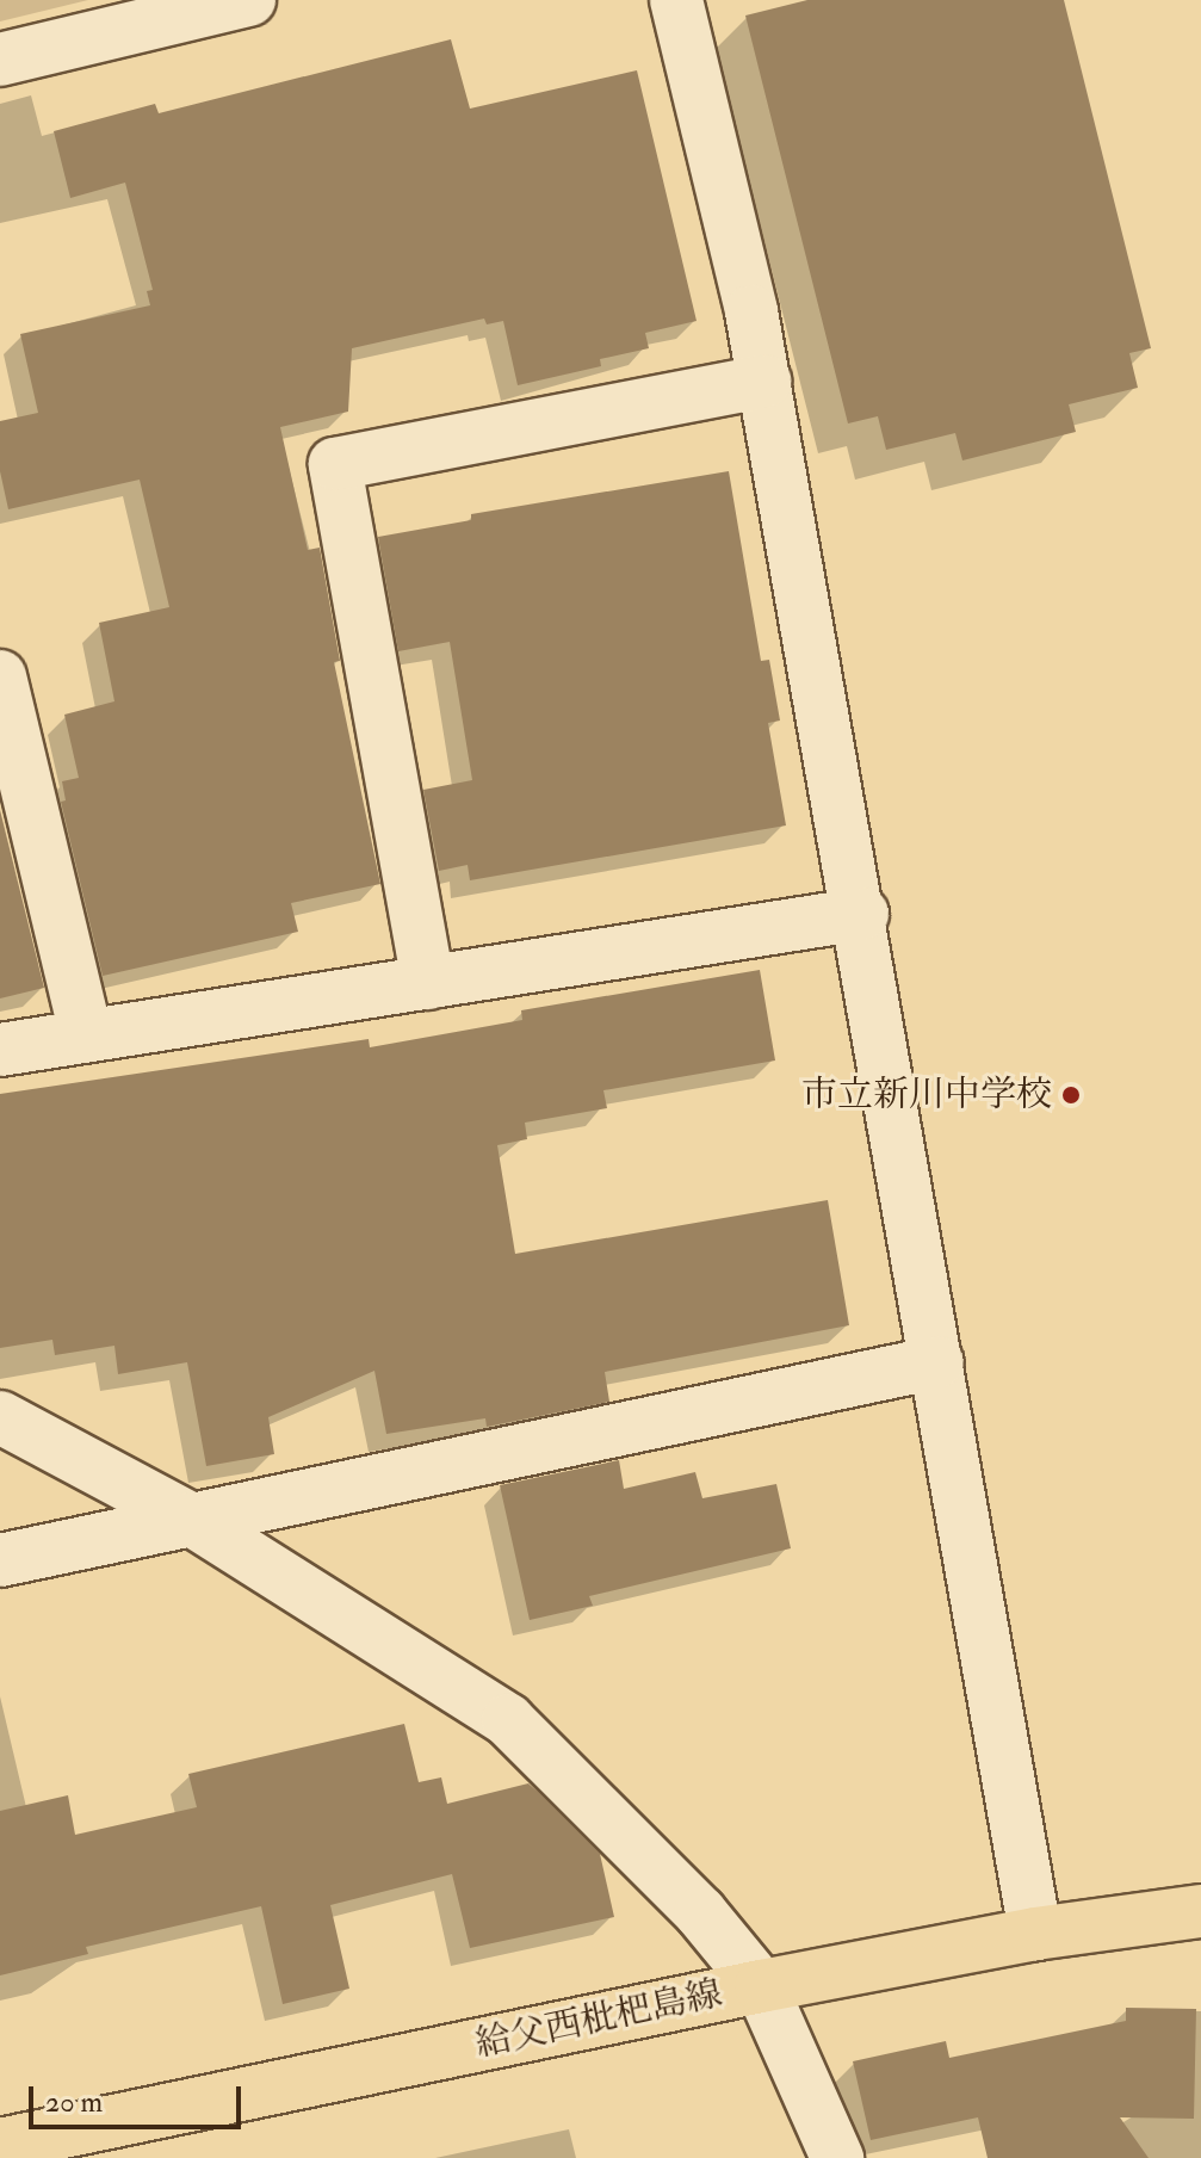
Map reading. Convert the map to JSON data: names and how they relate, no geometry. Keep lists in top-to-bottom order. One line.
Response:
{"streets":{"main road":["給父西枇杷島線"]},"places":["市立新川中学校"],"scale_bar":"20 m"}
